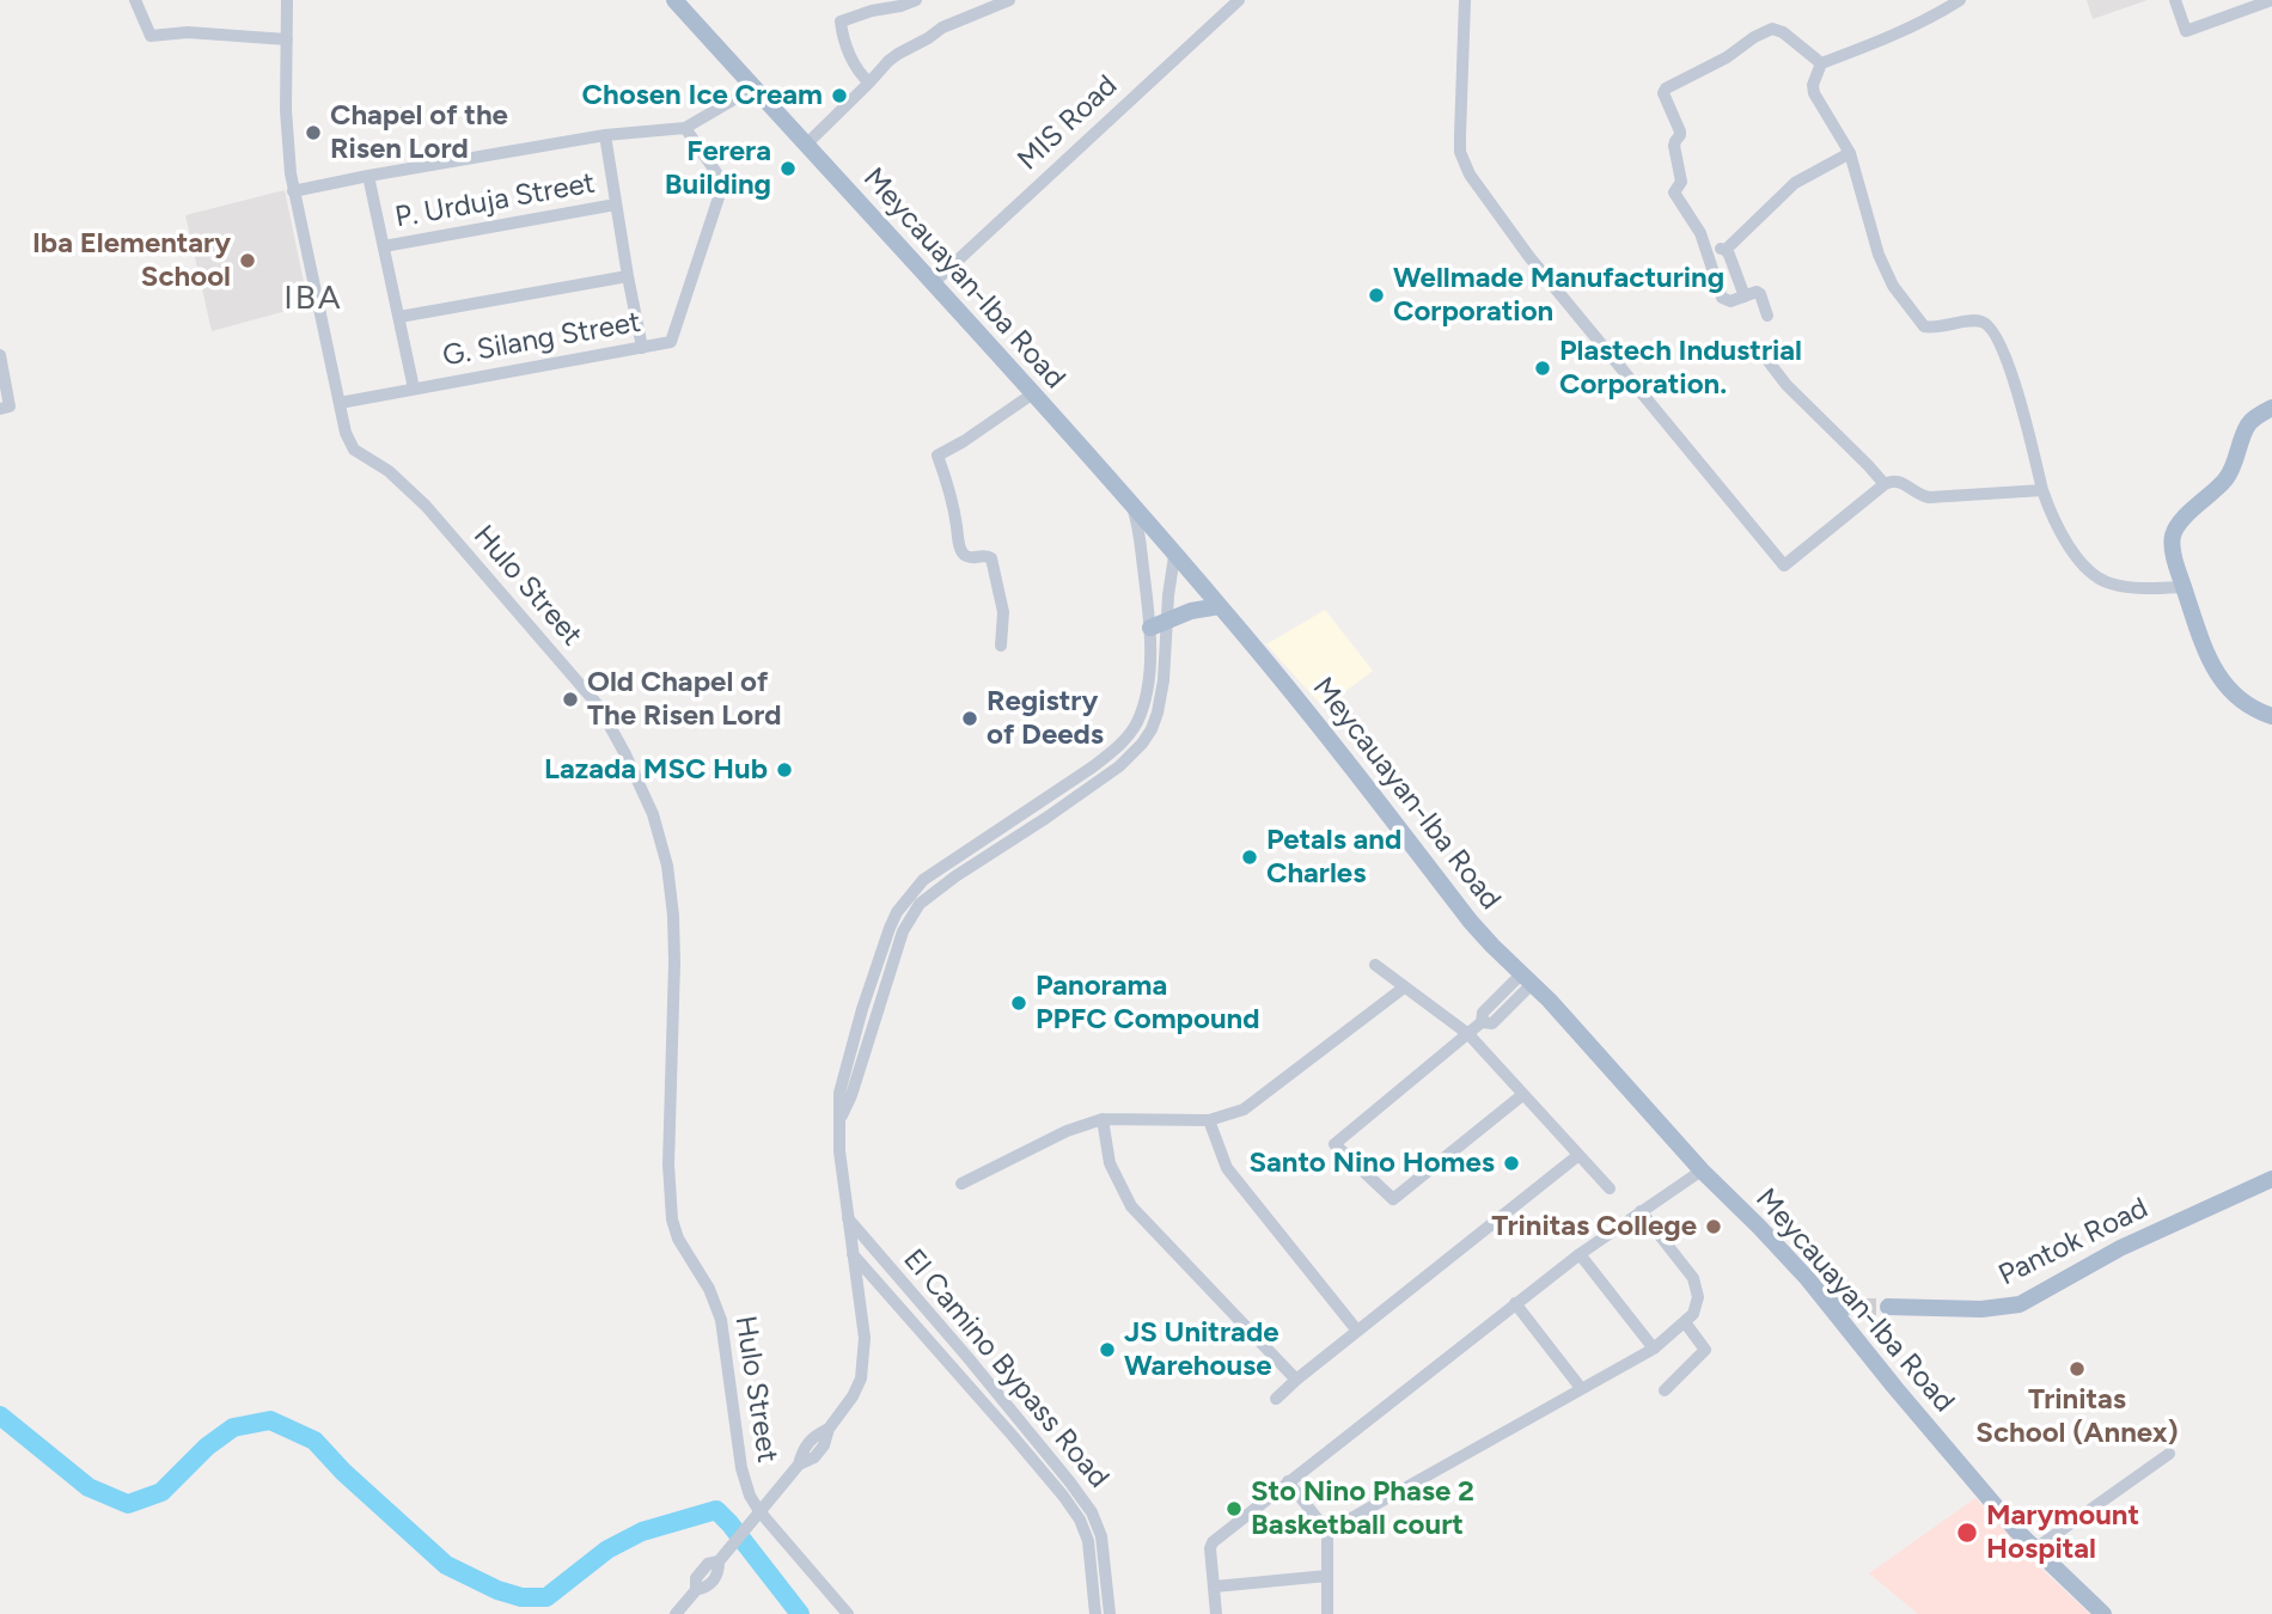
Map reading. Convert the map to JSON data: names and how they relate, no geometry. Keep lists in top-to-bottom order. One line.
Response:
{"streets":{"main road":["Meycauayan-Iba Road","Pantok Road"],"street":["MIS Road","P. Urduja Street","G. Silang Street","Hulo Street","El Camino Bypass Road"]},"crossings":[["MIS Road","Meycauayan-Iba Road"],["G. Silang Street","Hulo Street"]],"districts":["IBA"],"places":["Chosen Ice Cream","Chapel of the Risen Lord","Ferera Building","Iba Elementary School","Wellmade Manufacturing Corporation","Plastech Industrial Corporation.","Old Chapel of The Risen Lord","Registry of Deeds","Lazada MSC Hub","Petals and Charles","Panorama PPFC Compound","Santo Nino Homes","Trinitas College","JS Unitrade Warehouse","Trinitas School (Annex)","Sto Nino Phase 2 Basketball court","Marymount Hospital"]}
